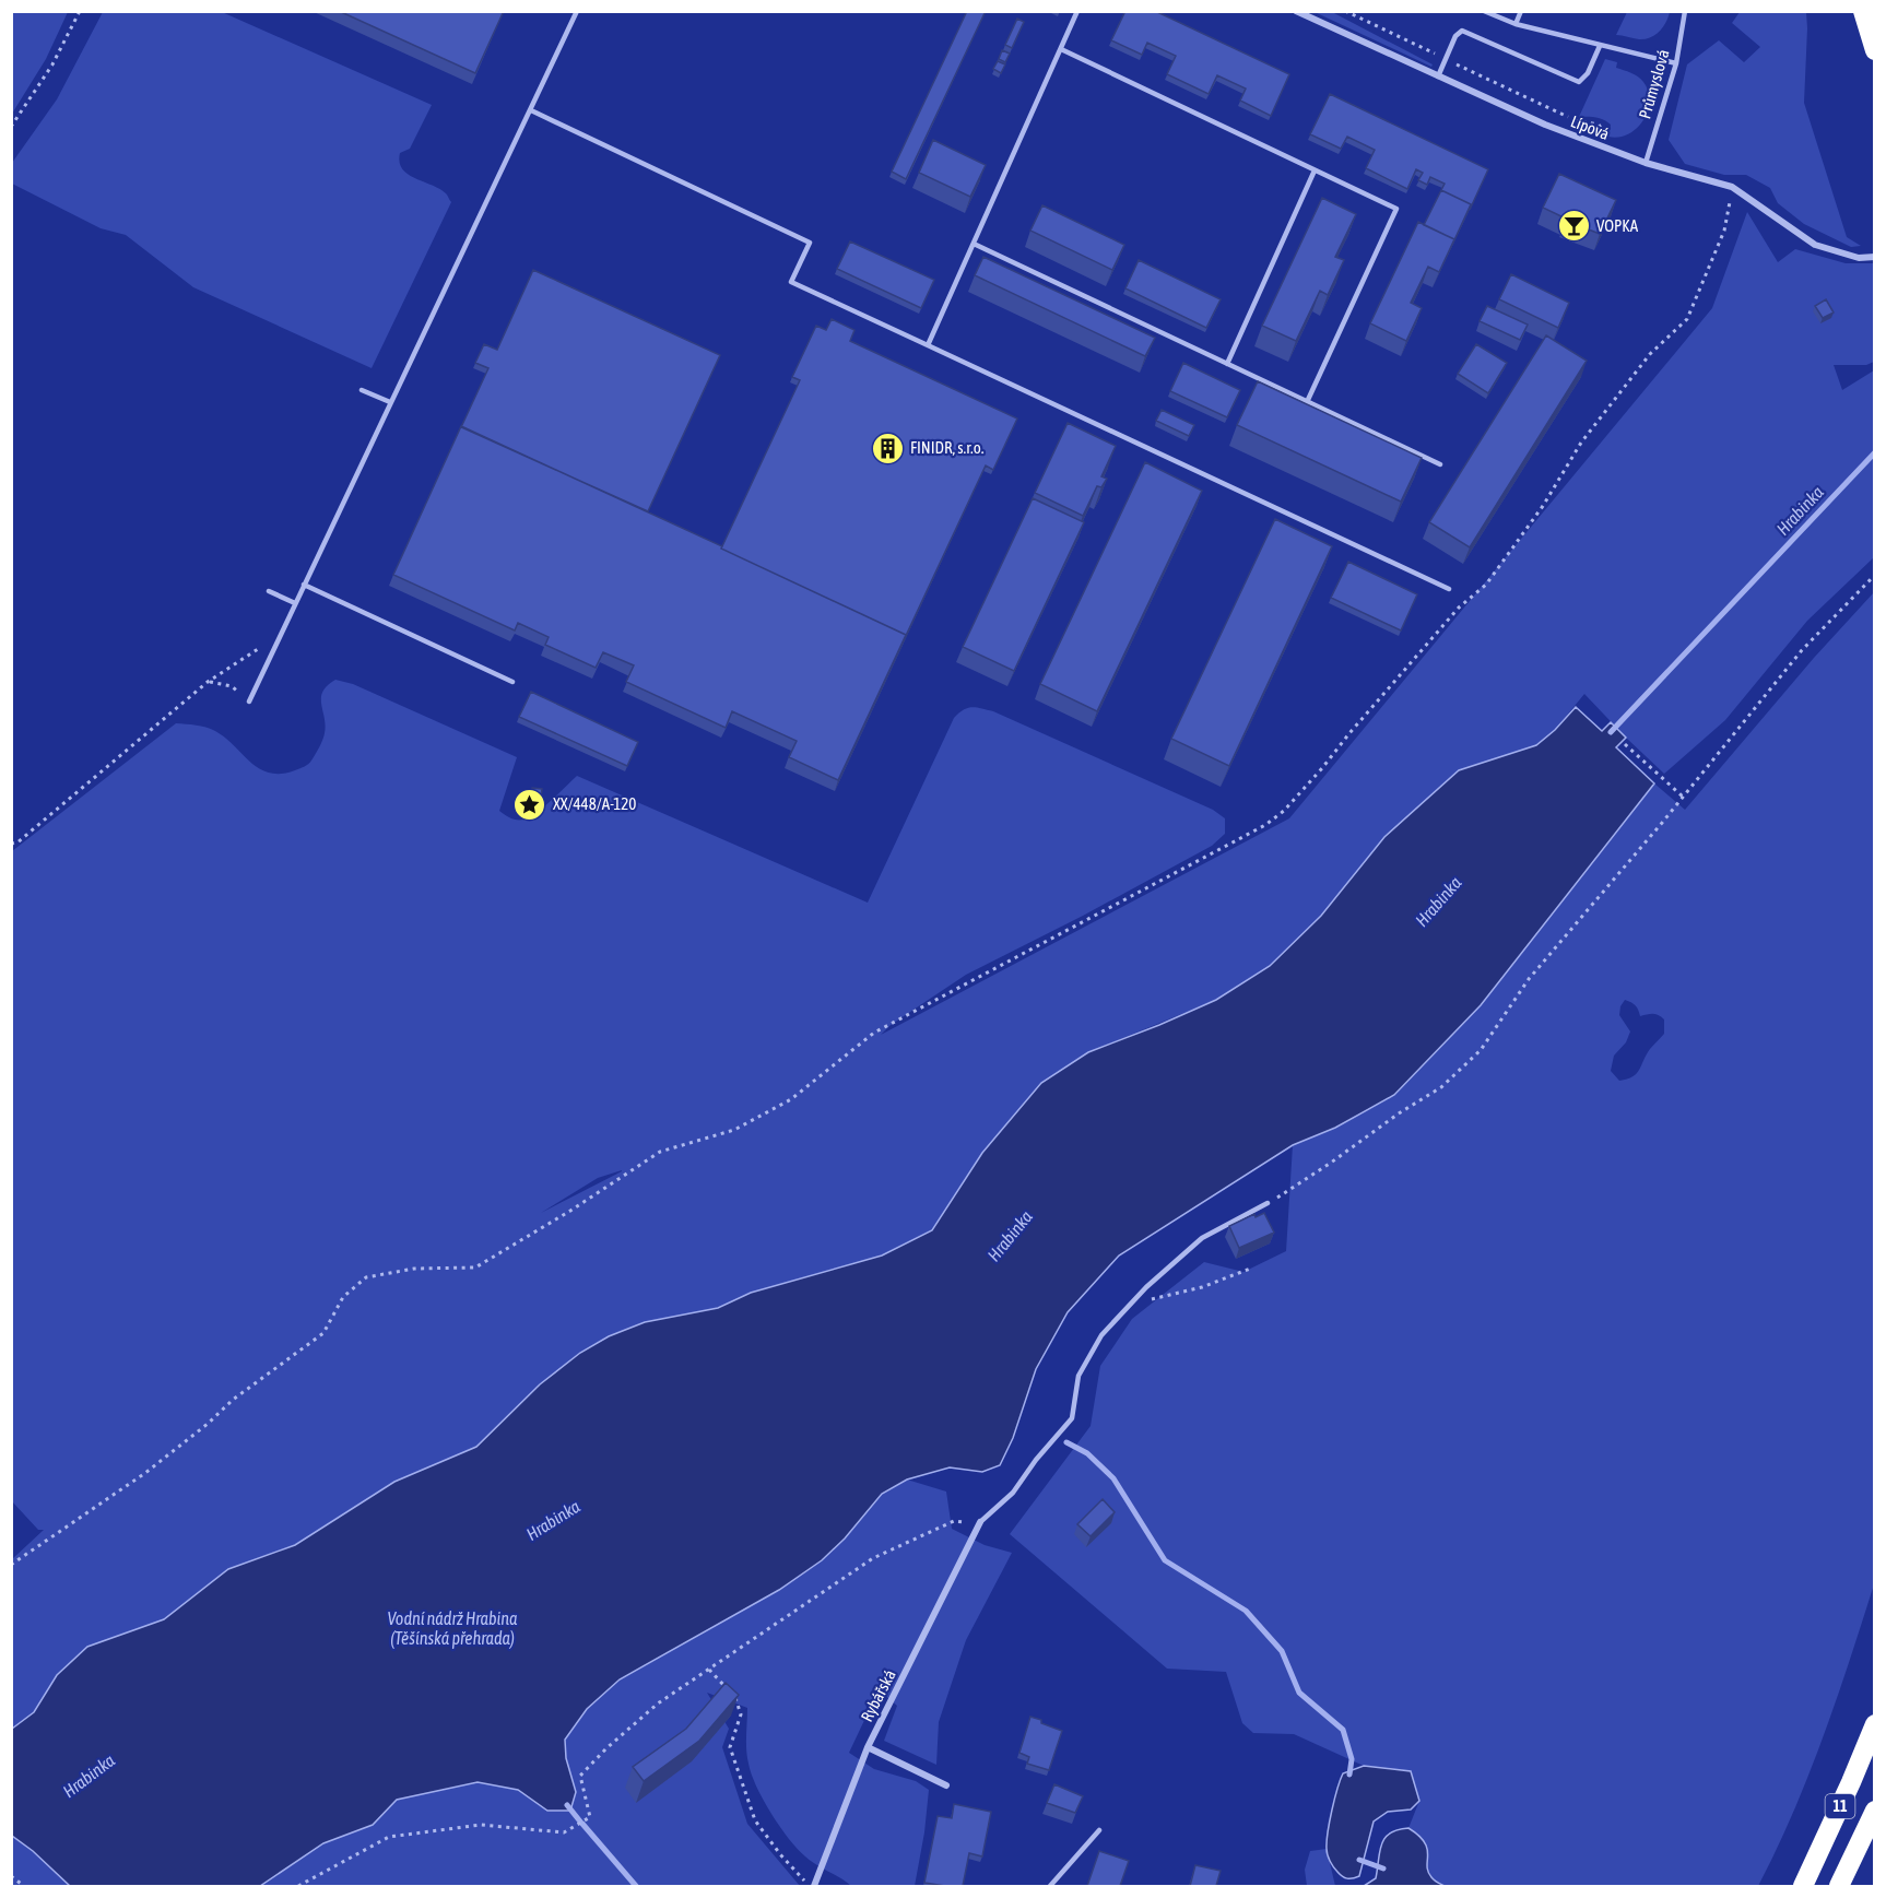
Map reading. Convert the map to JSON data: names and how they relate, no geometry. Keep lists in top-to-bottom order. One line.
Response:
{"streets":{"highway":["11"],"street":["Lípová","Rybářská"],"lane":["Průmyslová"]},"crossings":[["Průmyslová","Lípová"]],"water":["Hrabinka","Vodní nádrž Hrabina (Těšínská přehrada)"],"places":{"bar":["VOPKA"],"building":["FINIDR, s.r.o."],"place":["XX/448/A-120"]}}
